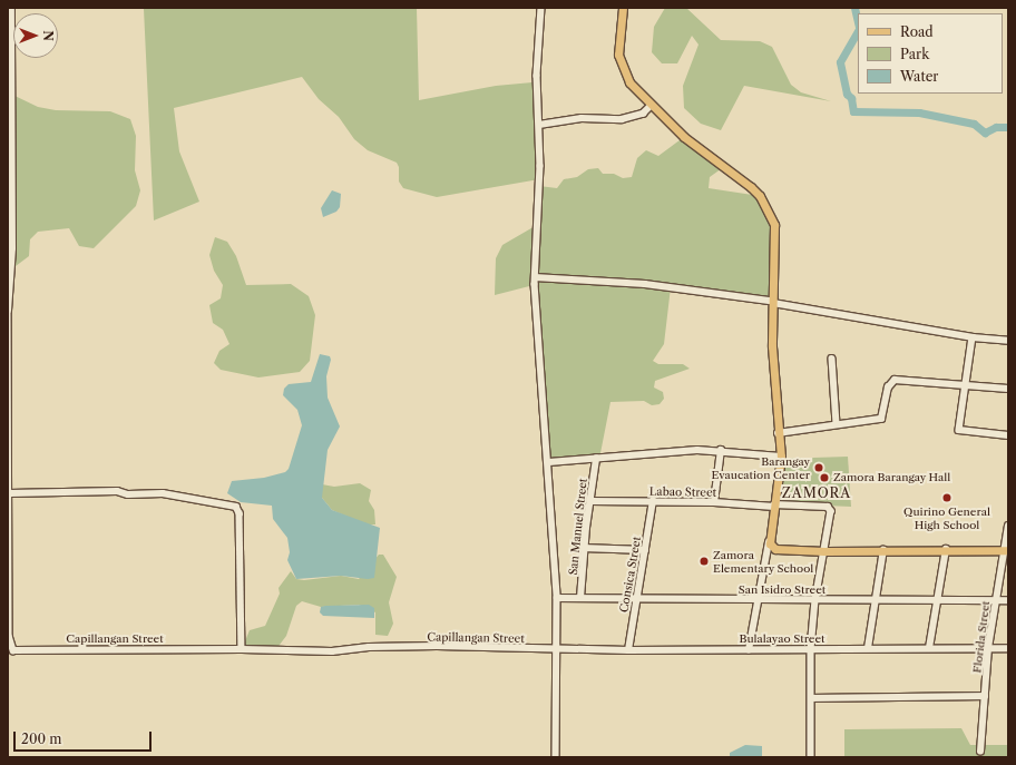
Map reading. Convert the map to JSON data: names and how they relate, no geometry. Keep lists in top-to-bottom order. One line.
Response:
{"streets":{"street":["Labao Street","San Manuel Street","Consica Street","San Isidro Street","Florida Street","Capillangan Street","Bulalayao Street"]},"crossings":[["Labao Street","San Manuel Street"],["Labao Street","Consica Street"],["San Manuel Street","San Isidro Street"],["Consica Street","San Isidro Street"],["Consica Street","Bulalayao Street"],["San Isidro Street","Florida Street"],["Florida Street","Bulalayao Street"],["Capillangan Street","Bulalayao Street"]],"districts":["ZAMORA"],"places":["Barangay Evaucation Center","Zamora Barangay Hall","Quirino General High School","Zamora Elementary School"],"legend":["Road","Park","Water"],"scale_bar":"200 m","north":"right"}
